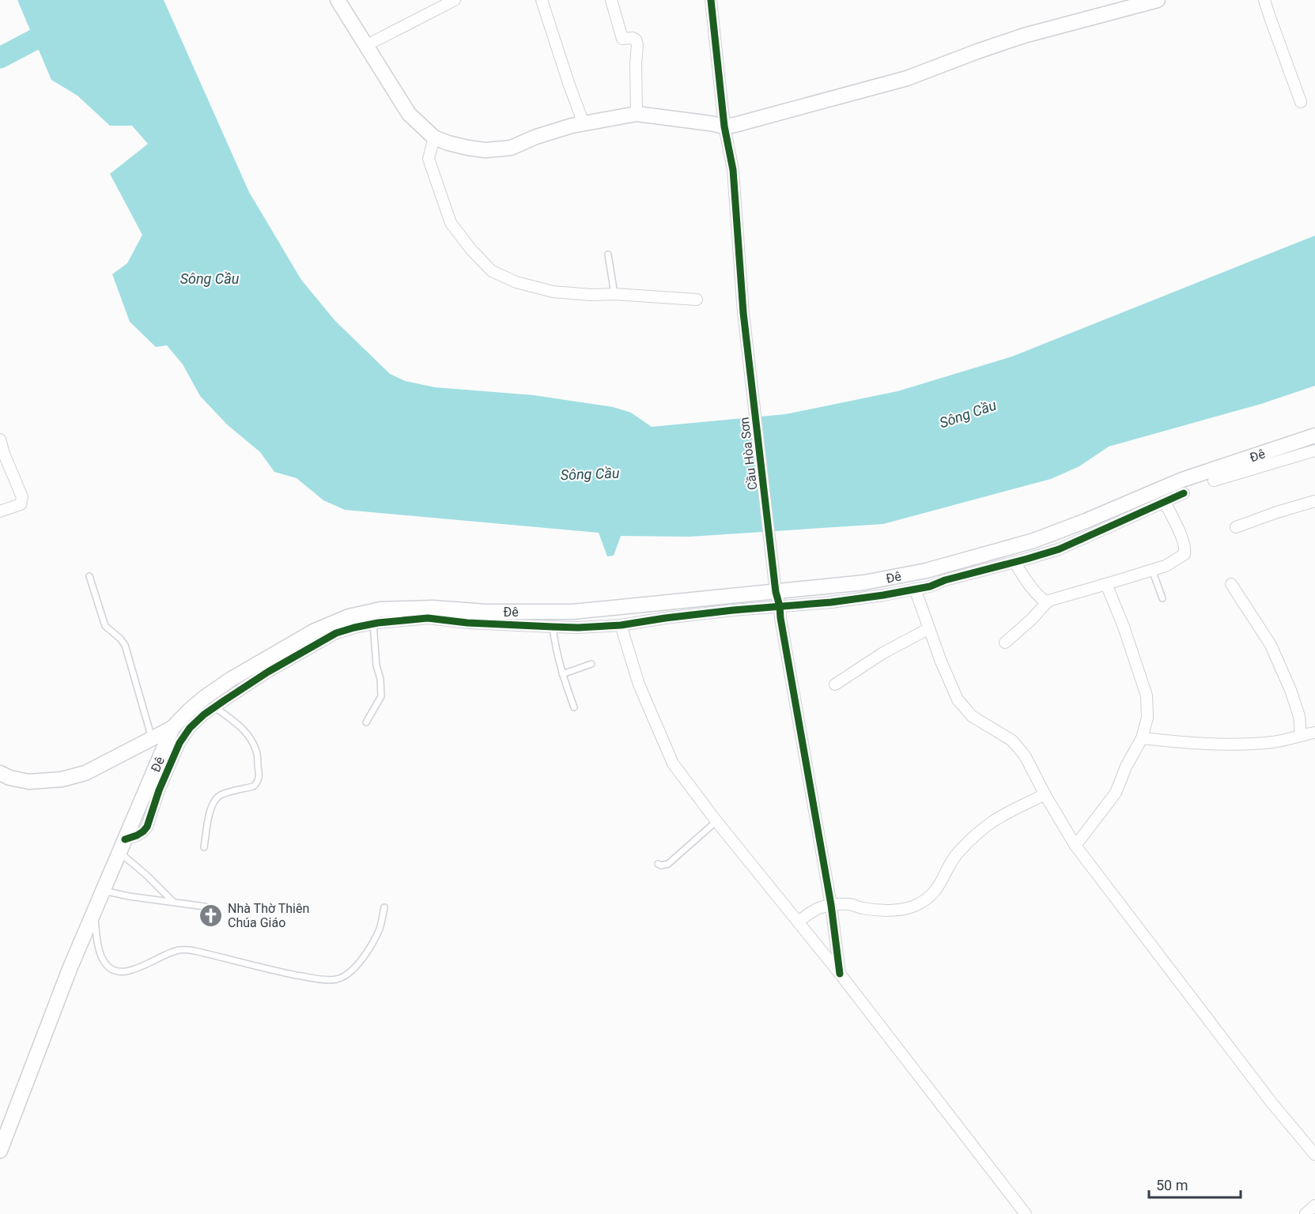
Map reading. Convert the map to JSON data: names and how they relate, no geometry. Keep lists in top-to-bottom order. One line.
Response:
{"streets":{"main road":["Đê"],"street":["Cầu Hòa Sơn"]},"crossings":[["Cầu Hòa Sơn","Đê"]],"water":["Sông Cầu"],"places":{"church":["Nhà Thờ Thiên Chúa Giáo"]},"scale_bar":"50 m"}
